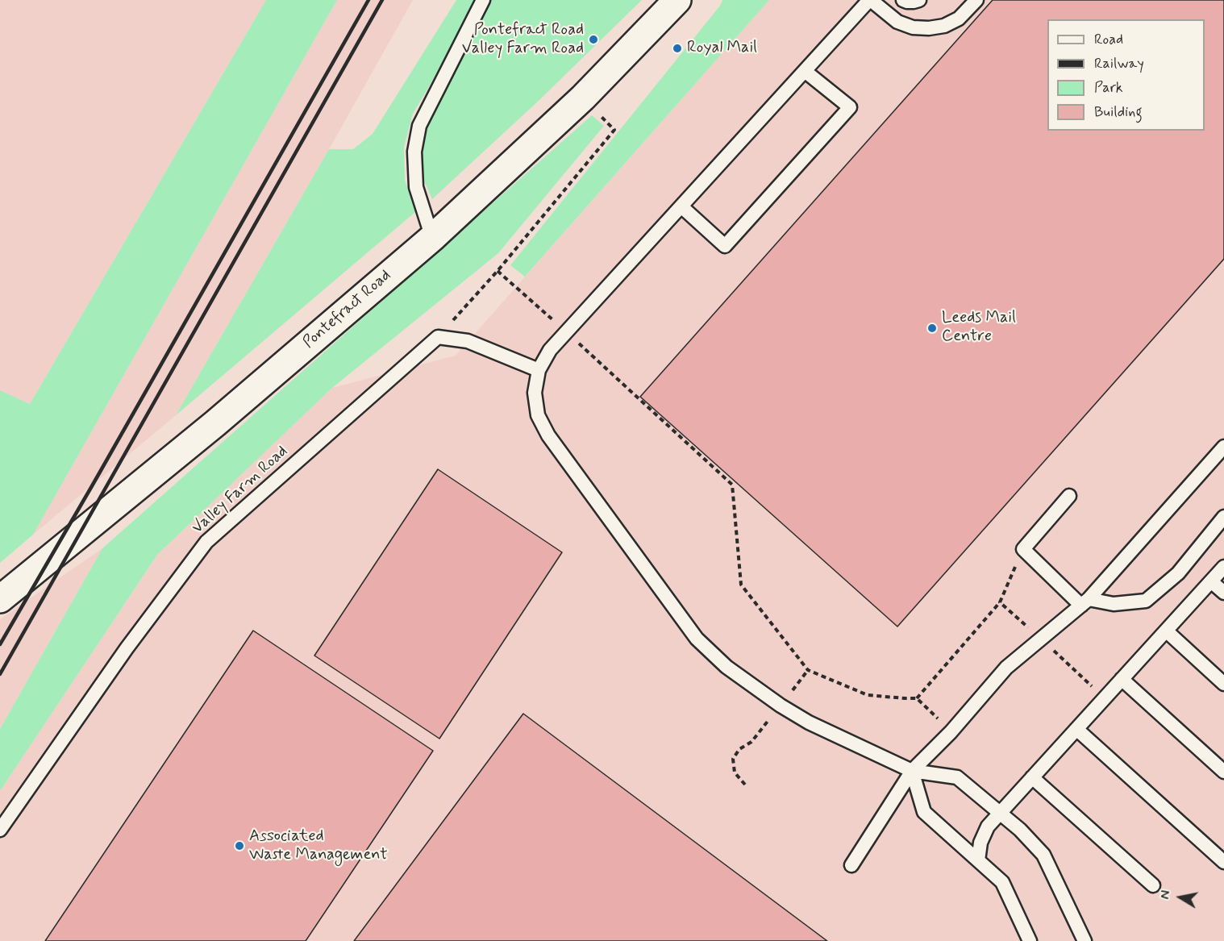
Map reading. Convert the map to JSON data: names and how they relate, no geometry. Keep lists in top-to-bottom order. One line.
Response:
{"streets":{"main road":["Pontefract Road"],"lane":["Valley Farm Road"]},"places":["Pontefract Road Valley Farm Road","Royal Mail","Leeds Mail Centre","Associated Waste Management"],"legend":["Road","Railway","Park","Building"],"north":"left"}
